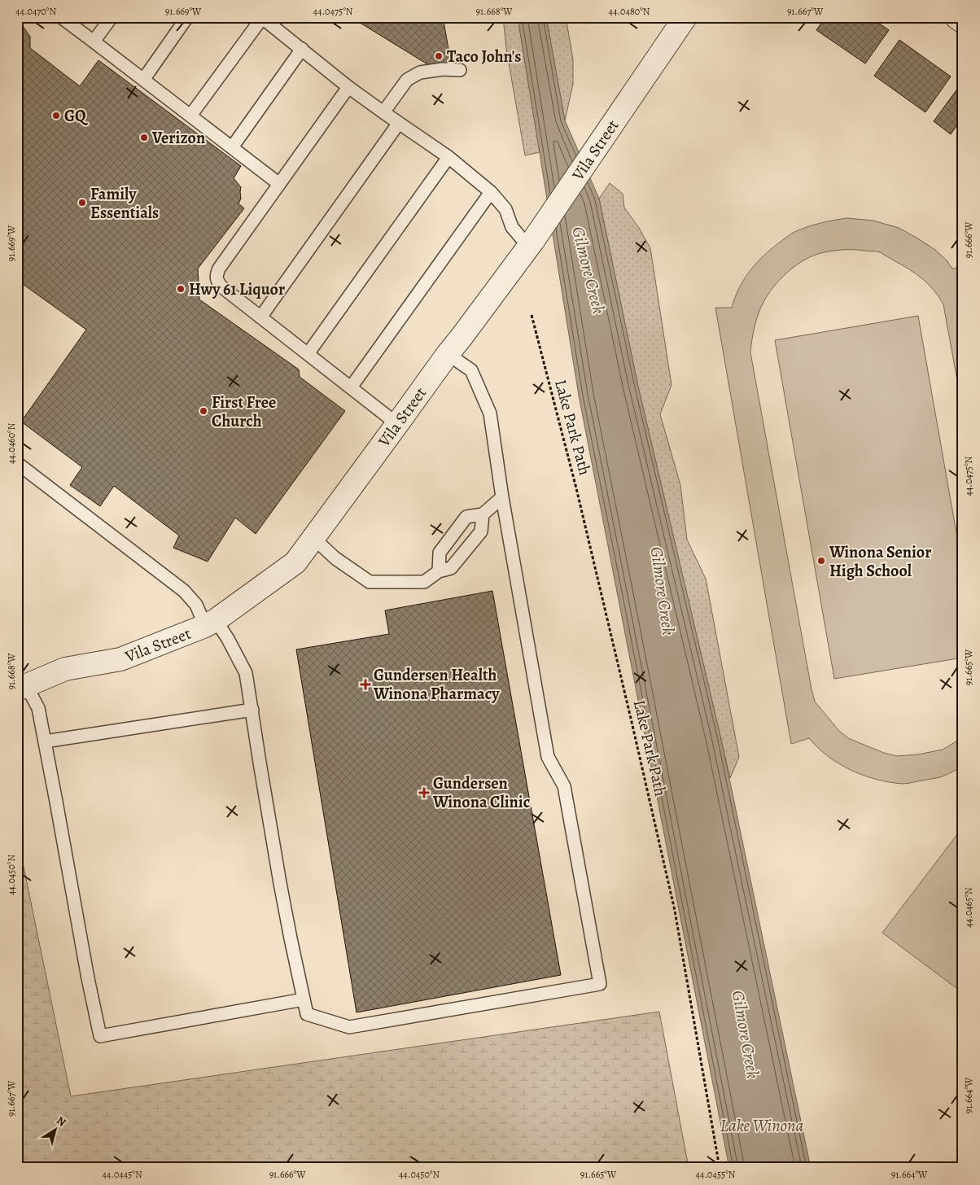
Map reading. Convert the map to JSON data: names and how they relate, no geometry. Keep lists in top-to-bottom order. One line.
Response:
{"streets":{"street":["Vila Street"],"path":["Lake Park Path"]},"water":["Gilmore Creek","Lake Winona"],"places":{"other":["Taco John's","GQ","Verizon","Family Essentials","Hwy 61 Liquor","First Free Church","Winona Senior High School"],"health":["Gundersen Health Winona Pharmacy","Gundersen Winona Clinic"]},"north":"top right","coordinates":["44.0470°N","91.669°W","44.0475°N","91.668°W","44.0480°N","91.667°W","91.666°W","44.0460°N","91.665°W","44.0450°N","44.0465°N","91.664°W","44.0445°N","44.0455°N"]}
